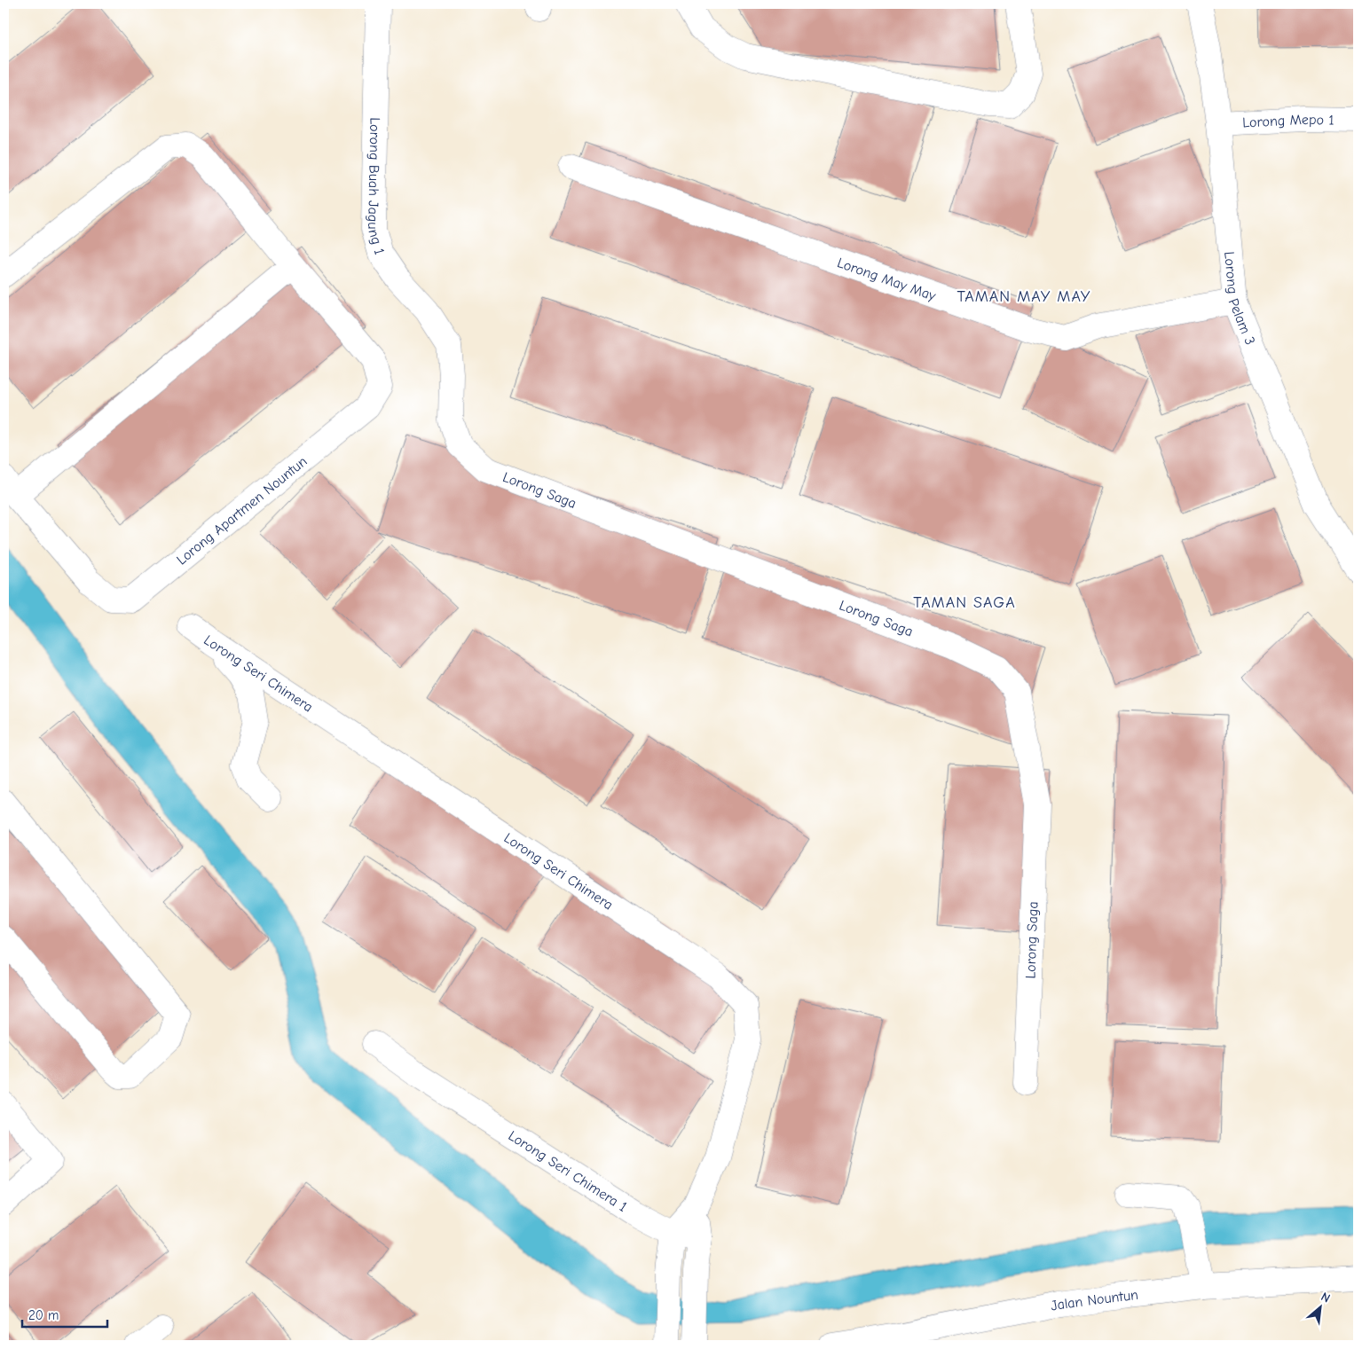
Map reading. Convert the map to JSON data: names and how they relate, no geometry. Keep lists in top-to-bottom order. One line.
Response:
{"streets":{"street":["Lorong Mepo 1","Lorong Buah Jagung 1","Lorong May May","Lorong Pelam 3","Lorong Saga","Lorong Apartmen Nountun","Lorong Seri Chimera","Lorong Seri Chimera 1","Jalan Nountun"]},"crossings":[["Lorong Mepo 1","Lorong Pelam 3"],["Lorong Buah Jagung 1","Lorong Saga"],["Lorong May May","Lorong Pelam 3"]],"districts":["TAMAN MAY MAY","TAMAN SAGA"],"scale_bar":"20 m","north":"top right"}
